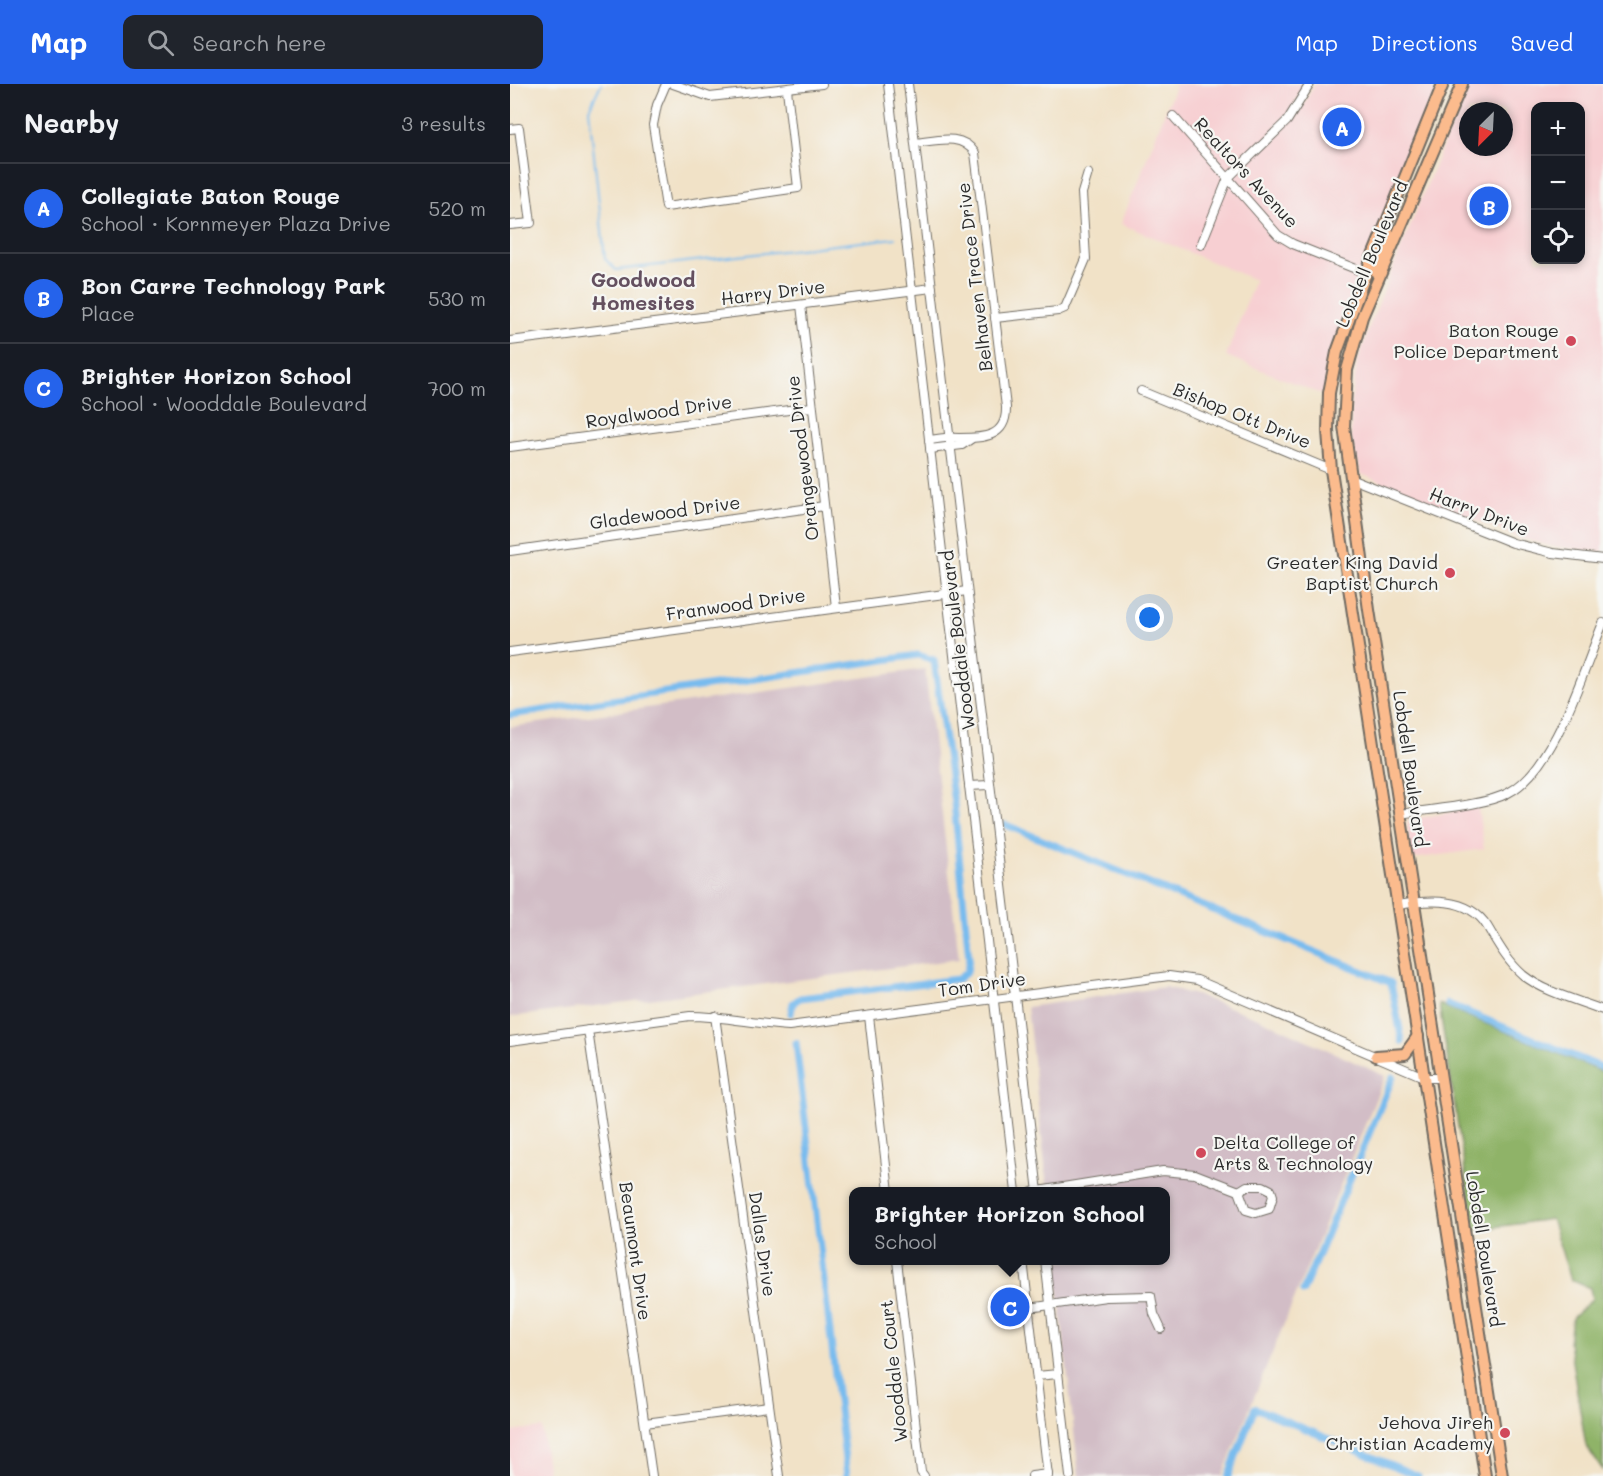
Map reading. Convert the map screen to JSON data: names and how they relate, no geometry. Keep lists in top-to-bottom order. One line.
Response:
{"streets":{"main road":["Lobdell Boulevard"],"street":["Realtors Avenue","Belhaven Trace Drive","Harry Drive","Royalwood Drive","Bishop Ott Drive","Orangewood Drive","Gladewood Drive","Franwood Drive","Wooddale Boulevard","Tom Drive","Dallas Drive","Beaumont Drive","Wooddale Court"]},"crossings":[["Realtors Avenue","Lobdell Boulevard"],["Lobdell Boulevard","Harry Drive"],["Lobdell Boulevard","Bishop Ott Drive"],["Lobdell Boulevard","Tom Drive"],["Belhaven Trace Drive","Wooddale Boulevard"],["Harry Drive","Orangewood Drive"],["Harry Drive","Wooddale Boulevard"],["Royalwood Drive","Orangewood Drive"],["Orangewood Drive","Gladewood Drive"],["Orangewood Drive","Franwood Drive"],["Franwood Drive","Wooddale Boulevard"],["Wooddale Boulevard","Tom Drive"],["Tom Drive","Dallas Drive"],["Tom Drive","Beaumont Drive"]],"districts":["Goodwood Homesites"],"places":["Baton Rouge Police Department","Greater King David Baptist Church","Delta College of Arts & Technology","Jehova Jireh Christian Academy"],"north":"bottom left","page":{"header":"Map","search":"Search here","nav":["Map","Directions","Saved"],"heading":["Nearby","3 results"],"map_buttons":["+","−"],"pins":["A","B","C"],"list":[{"mark":"A","name":"Collegiate Baton Rouge","note":"School · Kornmeyer Plaza Drive","value":"520 m"},{"mark":"B","name":"Bon Carre Technology Park","note":"Place","value":"530 m"},{"mark":"C","name":"Brighter Horizon School","note":"School · Wooddale Boulevard","value":"700 m"}],"popup":["Brighter Horizon School","School"]}}
